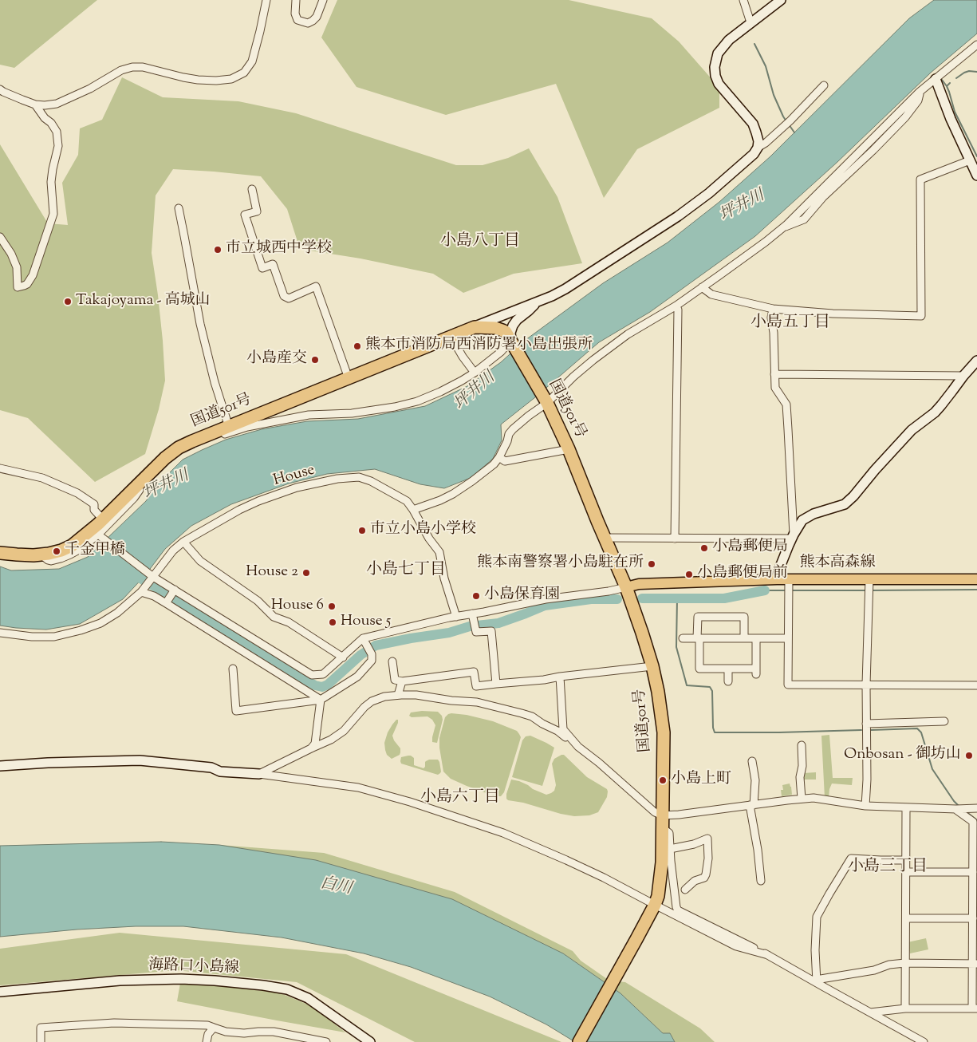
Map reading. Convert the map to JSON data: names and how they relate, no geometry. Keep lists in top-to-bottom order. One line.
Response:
{"streets":{"highway":["国道501号"],"main road":["熊本高森線"],"street":["House","海路口小島線"]},"crossings":[["国道501号","熊本高森線"]],"districts":["小島八丁目","小島五丁目","小島七丁目","小島六丁目","小島三丁目"],"water":["坪井川","白川"],"places":["市立城西中学校","Takajoyama - 高城山","熊本市消防局西消防署小島出張所","小島産交","市立小島小学校","小島郵便局","千金甲橋","熊本南警察署小島駐在所","House 2","小島郵便局前","小島保育園","House 6","House 5","Onbosan - 御坊山","小島上町"]}
